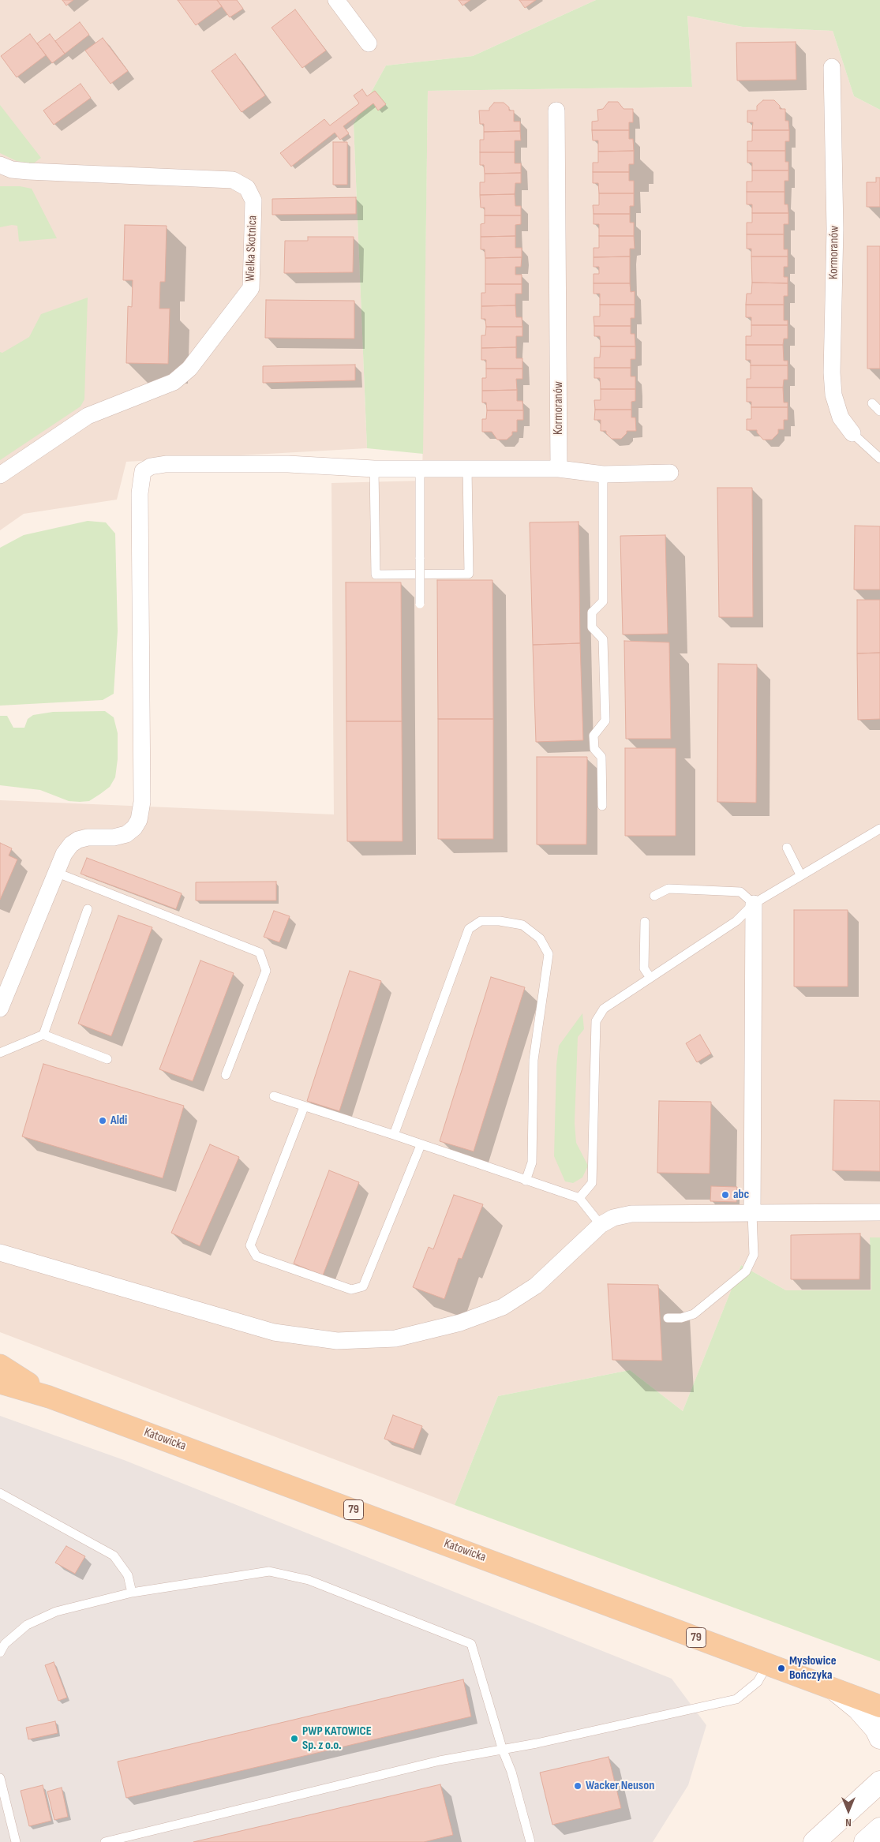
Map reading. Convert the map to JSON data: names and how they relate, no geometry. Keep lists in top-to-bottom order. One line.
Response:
{"streets":{"main road":["Katowicka","79"],"street":["Wielka Skotnica","Kormoranów"]},"places":["Aldi","abc","Mysłowice Bończyka","PWP KATOWICE Sp. z o.o.","Wacker Neuson"],"north":"bottom"}
